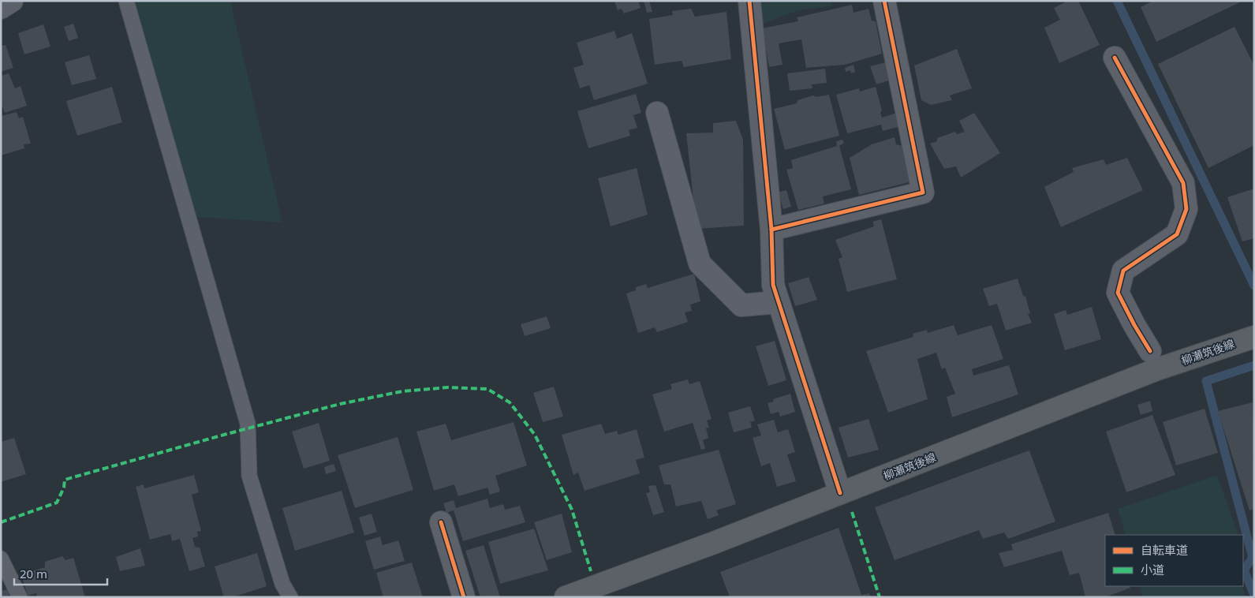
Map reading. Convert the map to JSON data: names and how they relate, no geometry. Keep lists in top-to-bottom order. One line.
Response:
{"streets":{"main road":["柳瀬筑後線"]},"legend":["自転車道","小道"],"scale_bar":"20 m"}
